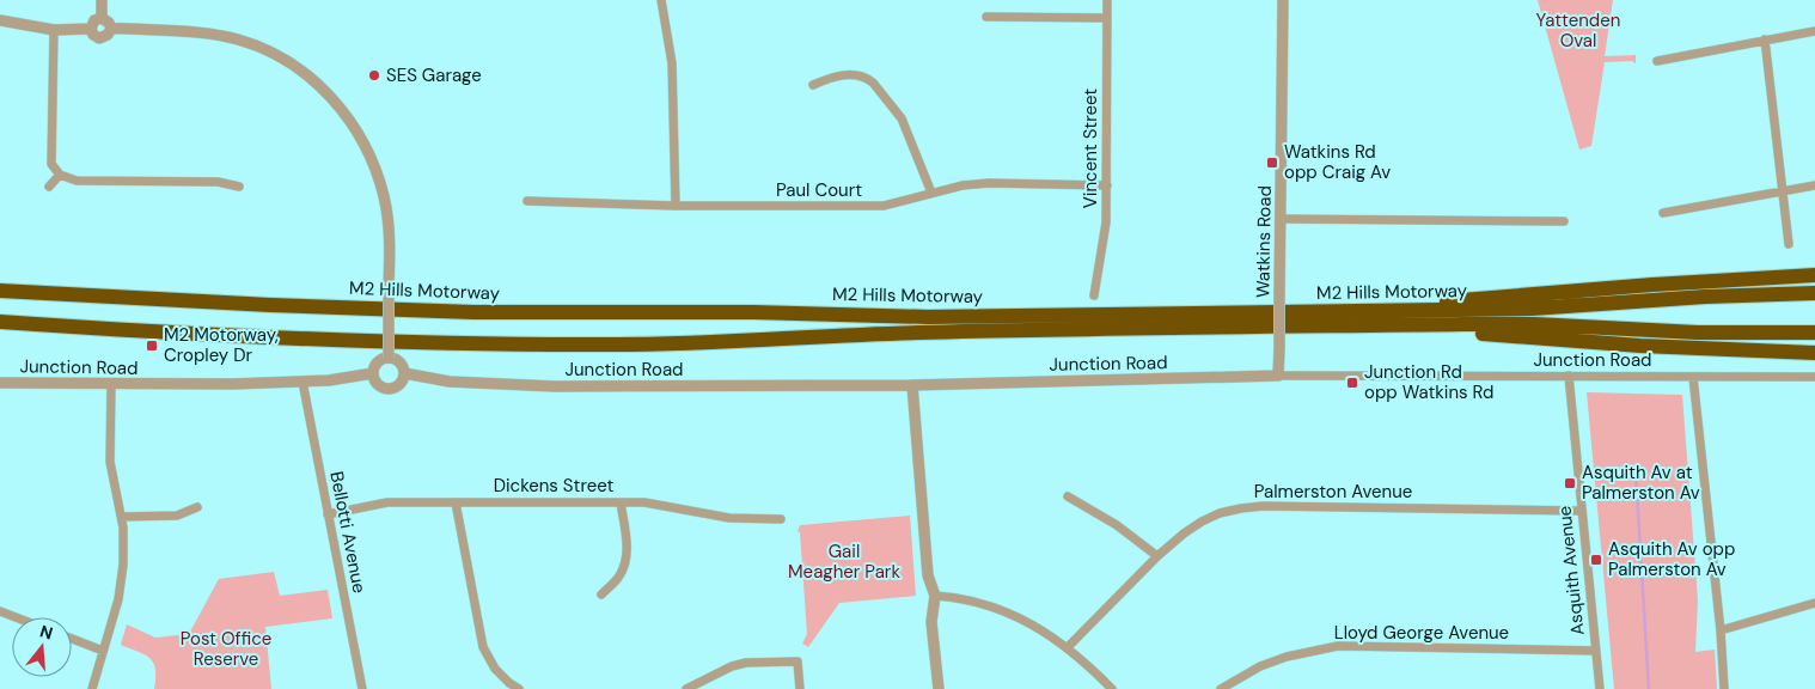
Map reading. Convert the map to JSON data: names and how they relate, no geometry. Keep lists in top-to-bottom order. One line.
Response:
{"streets":{"highway":["M2 Hills Motorway"],"street":["Vincent Street","Paul Court","Watkins Road","Junction Road","Dickens Street","Palmerston Avenue","Bellotti Avenue","Asquith Avenue","Lloyd George Avenue"]},"crossings":[["Vincent Street","Paul Court"],["Watkins Road","Junction Road"],["Junction Road","Bellotti Avenue"],["Junction Road","Asquith Avenue"],["Dickens Street","Bellotti Avenue"],["Palmerston Avenue","Asquith Avenue"],["Asquith Avenue","Lloyd George Avenue"]],"parks":["Yattenden Oval","Gail Meagher Park","Post Office Reserve"],"places":{"other":["SES Garage"],"transit":["Watkins Rd opp Craig Av","M2 Motorway, Cropley Dr","Junction Rd opp Watkins Rd","Asquith Av at Palmerston Av","Asquith Av opp Palmerston Av"]},"north":"top"}
